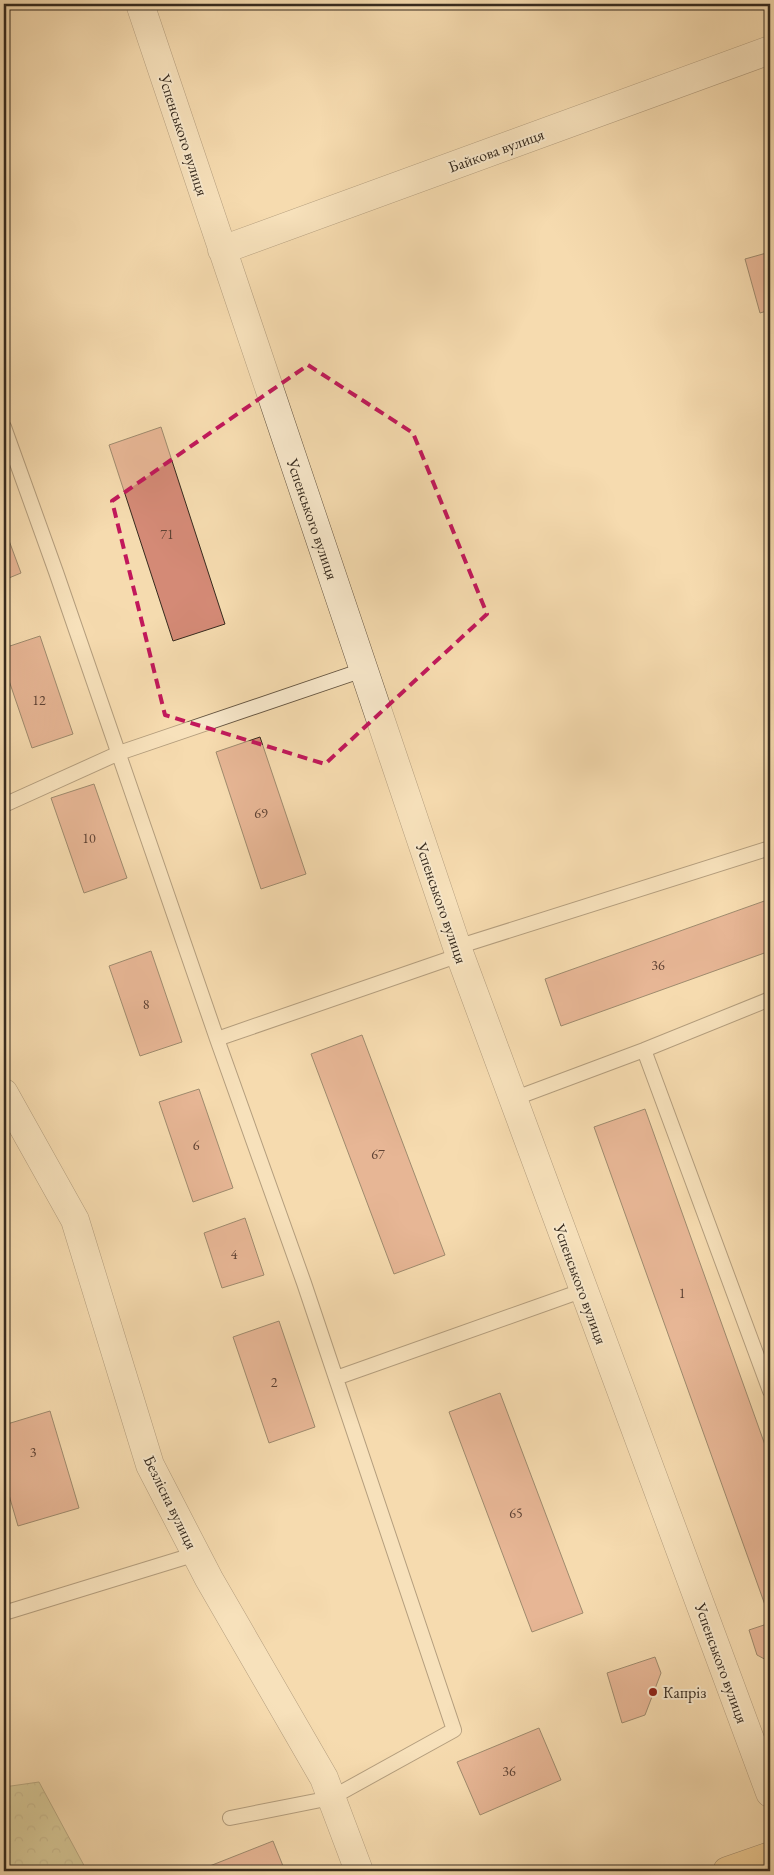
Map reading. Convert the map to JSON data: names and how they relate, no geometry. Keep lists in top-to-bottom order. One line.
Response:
{"streets":{"street":["Успенського вулиця","Байкова вулиця","Безлісна вулиця"]},"crossings":[["Успенського вулиця","Байкова вулиця"]],"places":["Капріз"],"house_numbers":["71","12","69","10","36","8","6","67","4","1","2","3","65","36"]}
